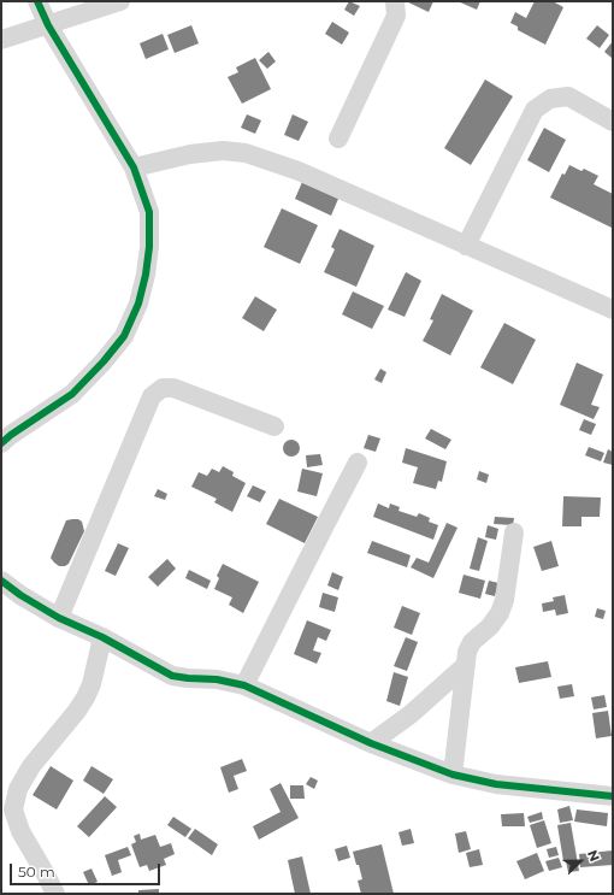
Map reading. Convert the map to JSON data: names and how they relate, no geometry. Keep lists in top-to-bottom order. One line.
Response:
{"scale_bar":"50 m","north":"right"}
